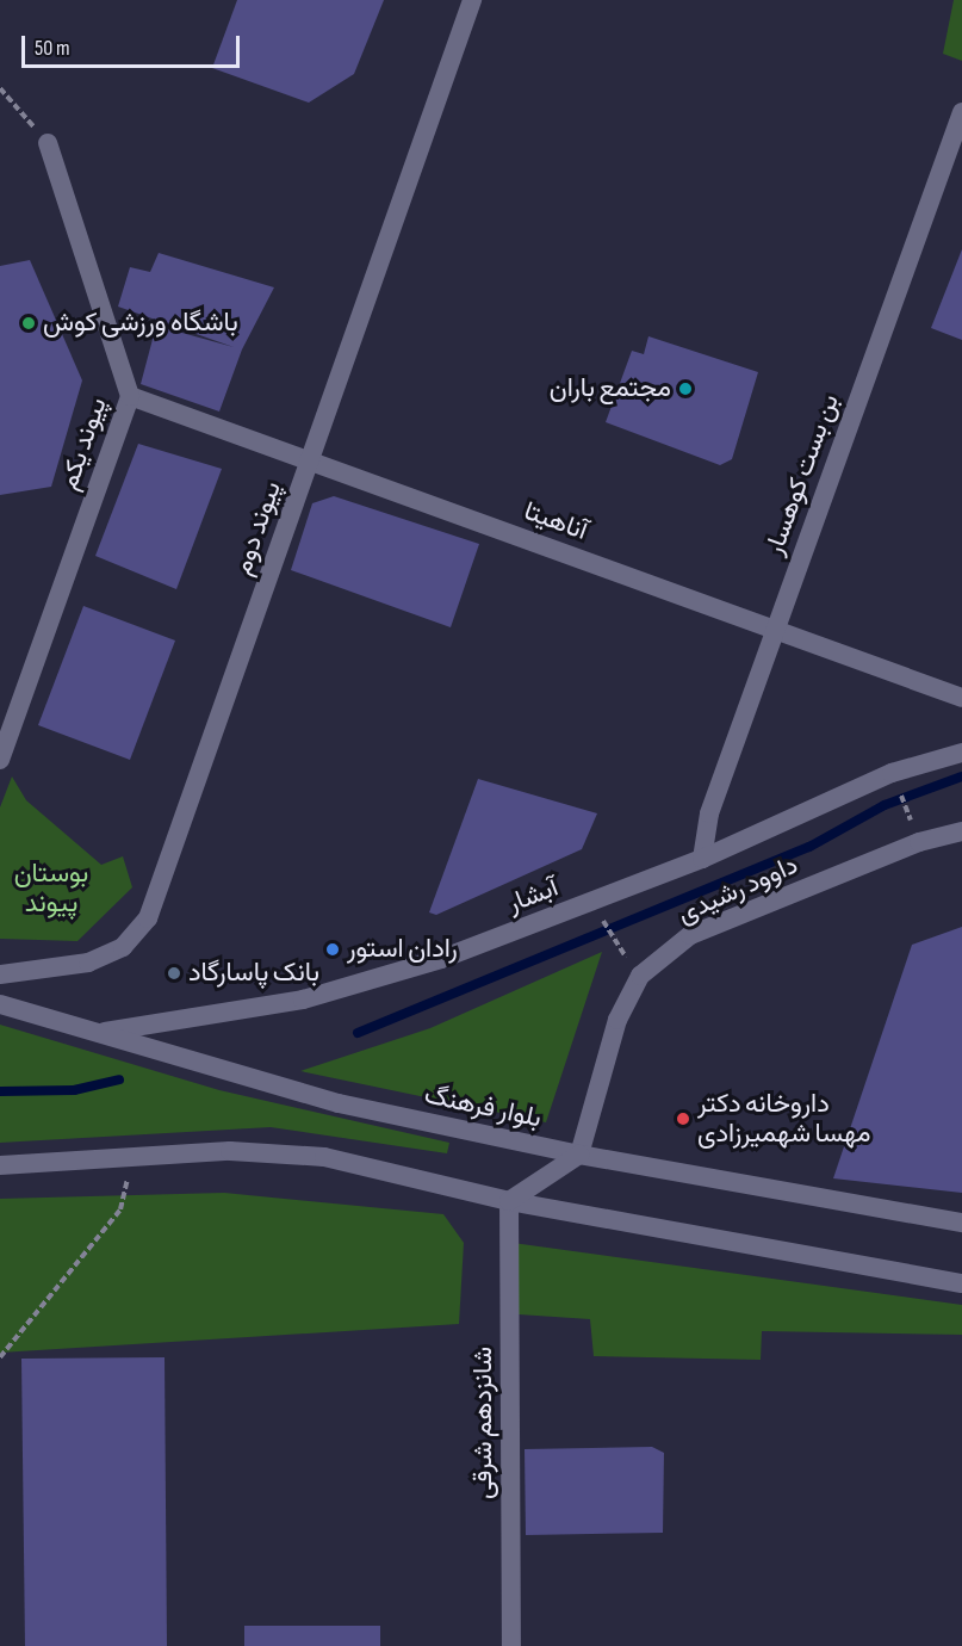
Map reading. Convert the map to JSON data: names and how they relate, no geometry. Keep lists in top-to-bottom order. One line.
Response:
{"streets":{"street":["پیوند یکم","بن بست کوهسار","آناهیتا","پیوند دوم","داوود رشیدی","آبشار","بلوار فرهنگ","شانزدهم شرقی"]},"crossings":[["پیوند یکم","آناهیتا"],["بن بست کوهسار","آناهیتا"],["بن بست کوهسار","آبشار"],["آناهیتا","پیوند دوم"],["داوود رشیدی","بلوار فرهنگ"],["آبشار","بلوار فرهنگ"]],"parks":["بوستان پیوند"],"places":["باشگاه ورزشی کوش","مجتمع باران","رادان استور","بانک پاسارگاد","داروخانه دکتر مهسا شهمیرزادی"],"scale_bar":"50 m"}
